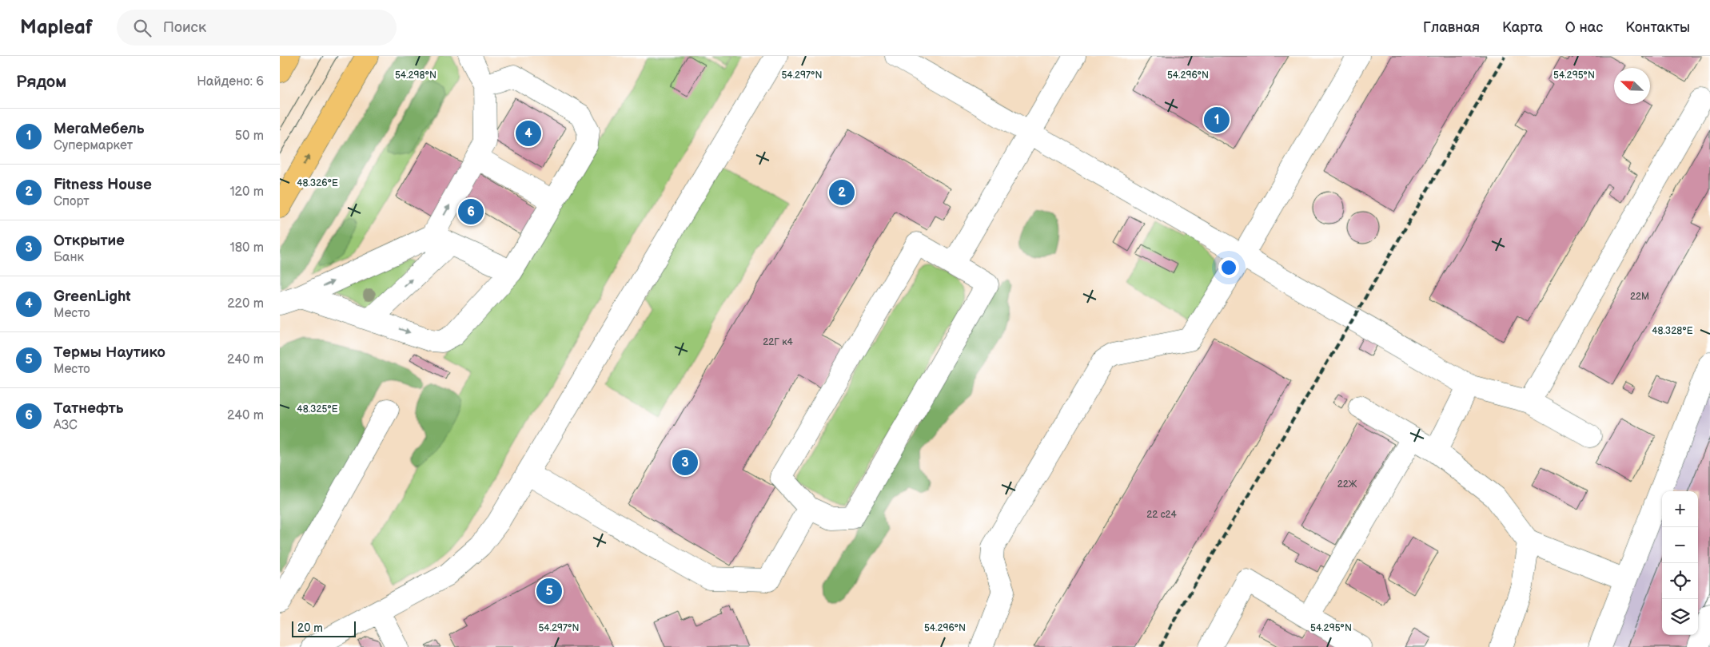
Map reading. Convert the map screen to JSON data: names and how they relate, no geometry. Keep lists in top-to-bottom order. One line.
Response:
{"house_numbers":["22М","22Г к4","22Ж","22 с24"],"scale_bar":"20 m","north":"top left","page":{"header":"Mapleaf","search":"Поиск","nav":["Главная","Карта","О нас","Контакты"],"heading":["Рядом","Найдено: 6"],"pins":["1","4","2","6","3","5"],"list":[{"mark":"1","name":"МегаМебель","note":"Супермаркет","value":"50 m"},{"mark":"2","name":"Fitness House","note":"Спорт","value":"120 m"},{"mark":"3","name":"Открытие","note":"Банк","value":"180 m"},{"mark":"4","name":"GreenLight","note":"Место","value":"220 m"},{"mark":"5","name":"Термы Наутико","note":"Место","value":"240 m"},{"mark":"6","name":"Татнефть","note":"АЗС","value":"240 m"}],"map_buttons":["+","−"],"scale":"20 m"},"coordinates":["54.298°N","54.297°N","54.296°N","54.295°N","48.326°E","48.328°E","48.325°E"]}
